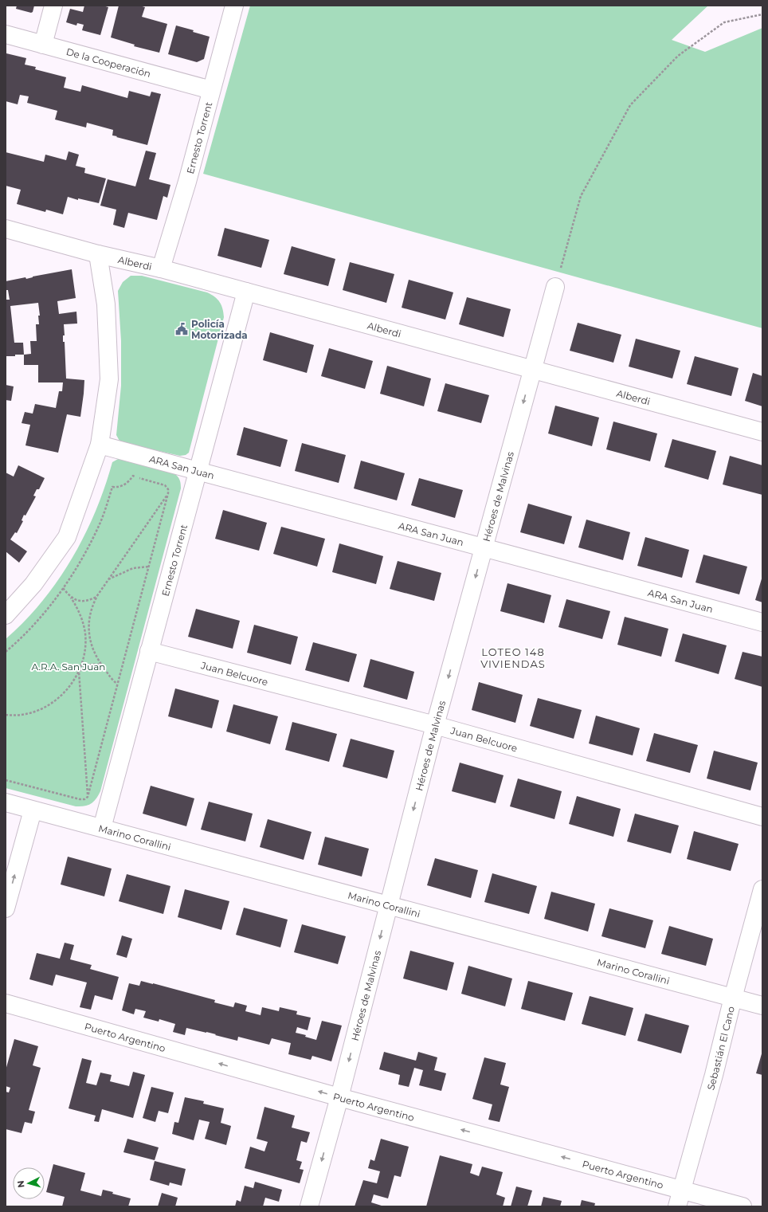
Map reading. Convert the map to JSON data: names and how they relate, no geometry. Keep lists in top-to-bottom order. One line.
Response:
{"streets":{"street":["De la Cooperación","Ernesto Torrent","Alberdi","ARA San Juan","Héroes de Malvinas","Juan Belcuore","Marino Corallini","Puerto Argentino","Sebastián El Cano"]},"crossings":[["De la Cooperación","Ernesto Torrent"],["Ernesto Torrent","Alberdi"],["Ernesto Torrent","ARA San Juan"],["Ernesto Torrent","Juan Belcuore"],["Ernesto Torrent","Marino Corallini"],["Alberdi","Héroes de Malvinas"],["ARA San Juan","Héroes de Malvinas"],["Héroes de Malvinas","Juan Belcuore"],["Héroes de Malvinas","Marino Corallini"],["Héroes de Malvinas","Puerto Argentino"],["Marino Corallini","Sebastián El Cano"],["Puerto Argentino","Sebastián El Cano"]],"one_way":["Héroes de Malvinas","Puerto Argentino"],"districts":["LOTEO 148 VIVIENDAS"],"parks":["A.R.A. San Juan"],"places":{"public building":["Policía Motorizada"]},"north":"left"}
